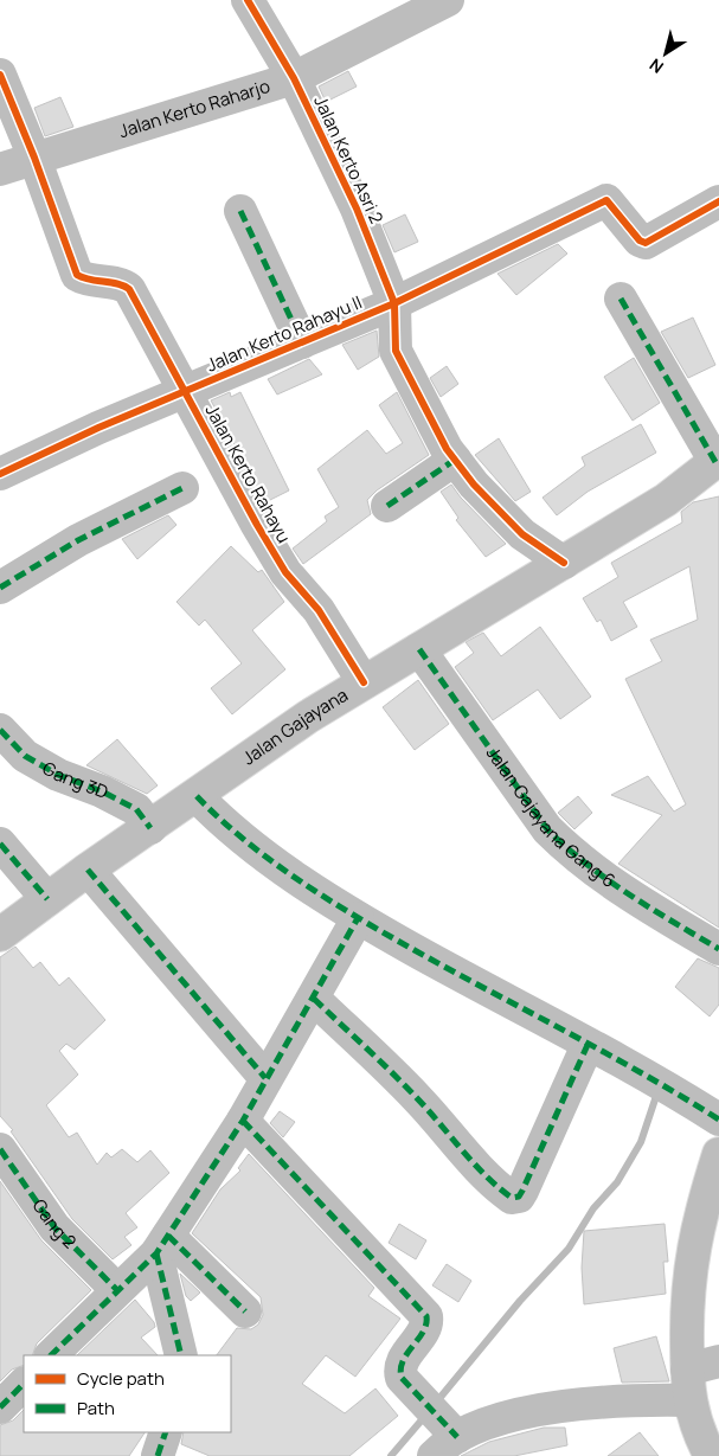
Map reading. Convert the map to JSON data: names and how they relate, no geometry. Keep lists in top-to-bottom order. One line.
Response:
{"streets":{"street":["Jalan Kerto Raharjo","Jalan Kerto Asri 2","Jalan Kerto Rahayu II","Jalan Kerto Rahayu","Jalan Gajayana","Gang 3D","Jalan Gajayana Gang 6","Gang 2"]},"crossings":[["Jalan Kerto Raharjo","Jalan Kerto Asri 2"],["Jalan Kerto Raharjo","Jalan Kerto Rahayu"],["Jalan Kerto Asri 2","Jalan Kerto Rahayu II"],["Jalan Kerto Asri 2","Jalan Gajayana"],["Jalan Kerto Rahayu II","Jalan Kerto Rahayu"],["Jalan Kerto Rahayu","Jalan Gajayana"],["Jalan Gajayana","Gang 3D"],["Jalan Gajayana","Jalan Gajayana Gang 6"]],"legend":["Cycle path","Path"],"north":"bottom left"}
